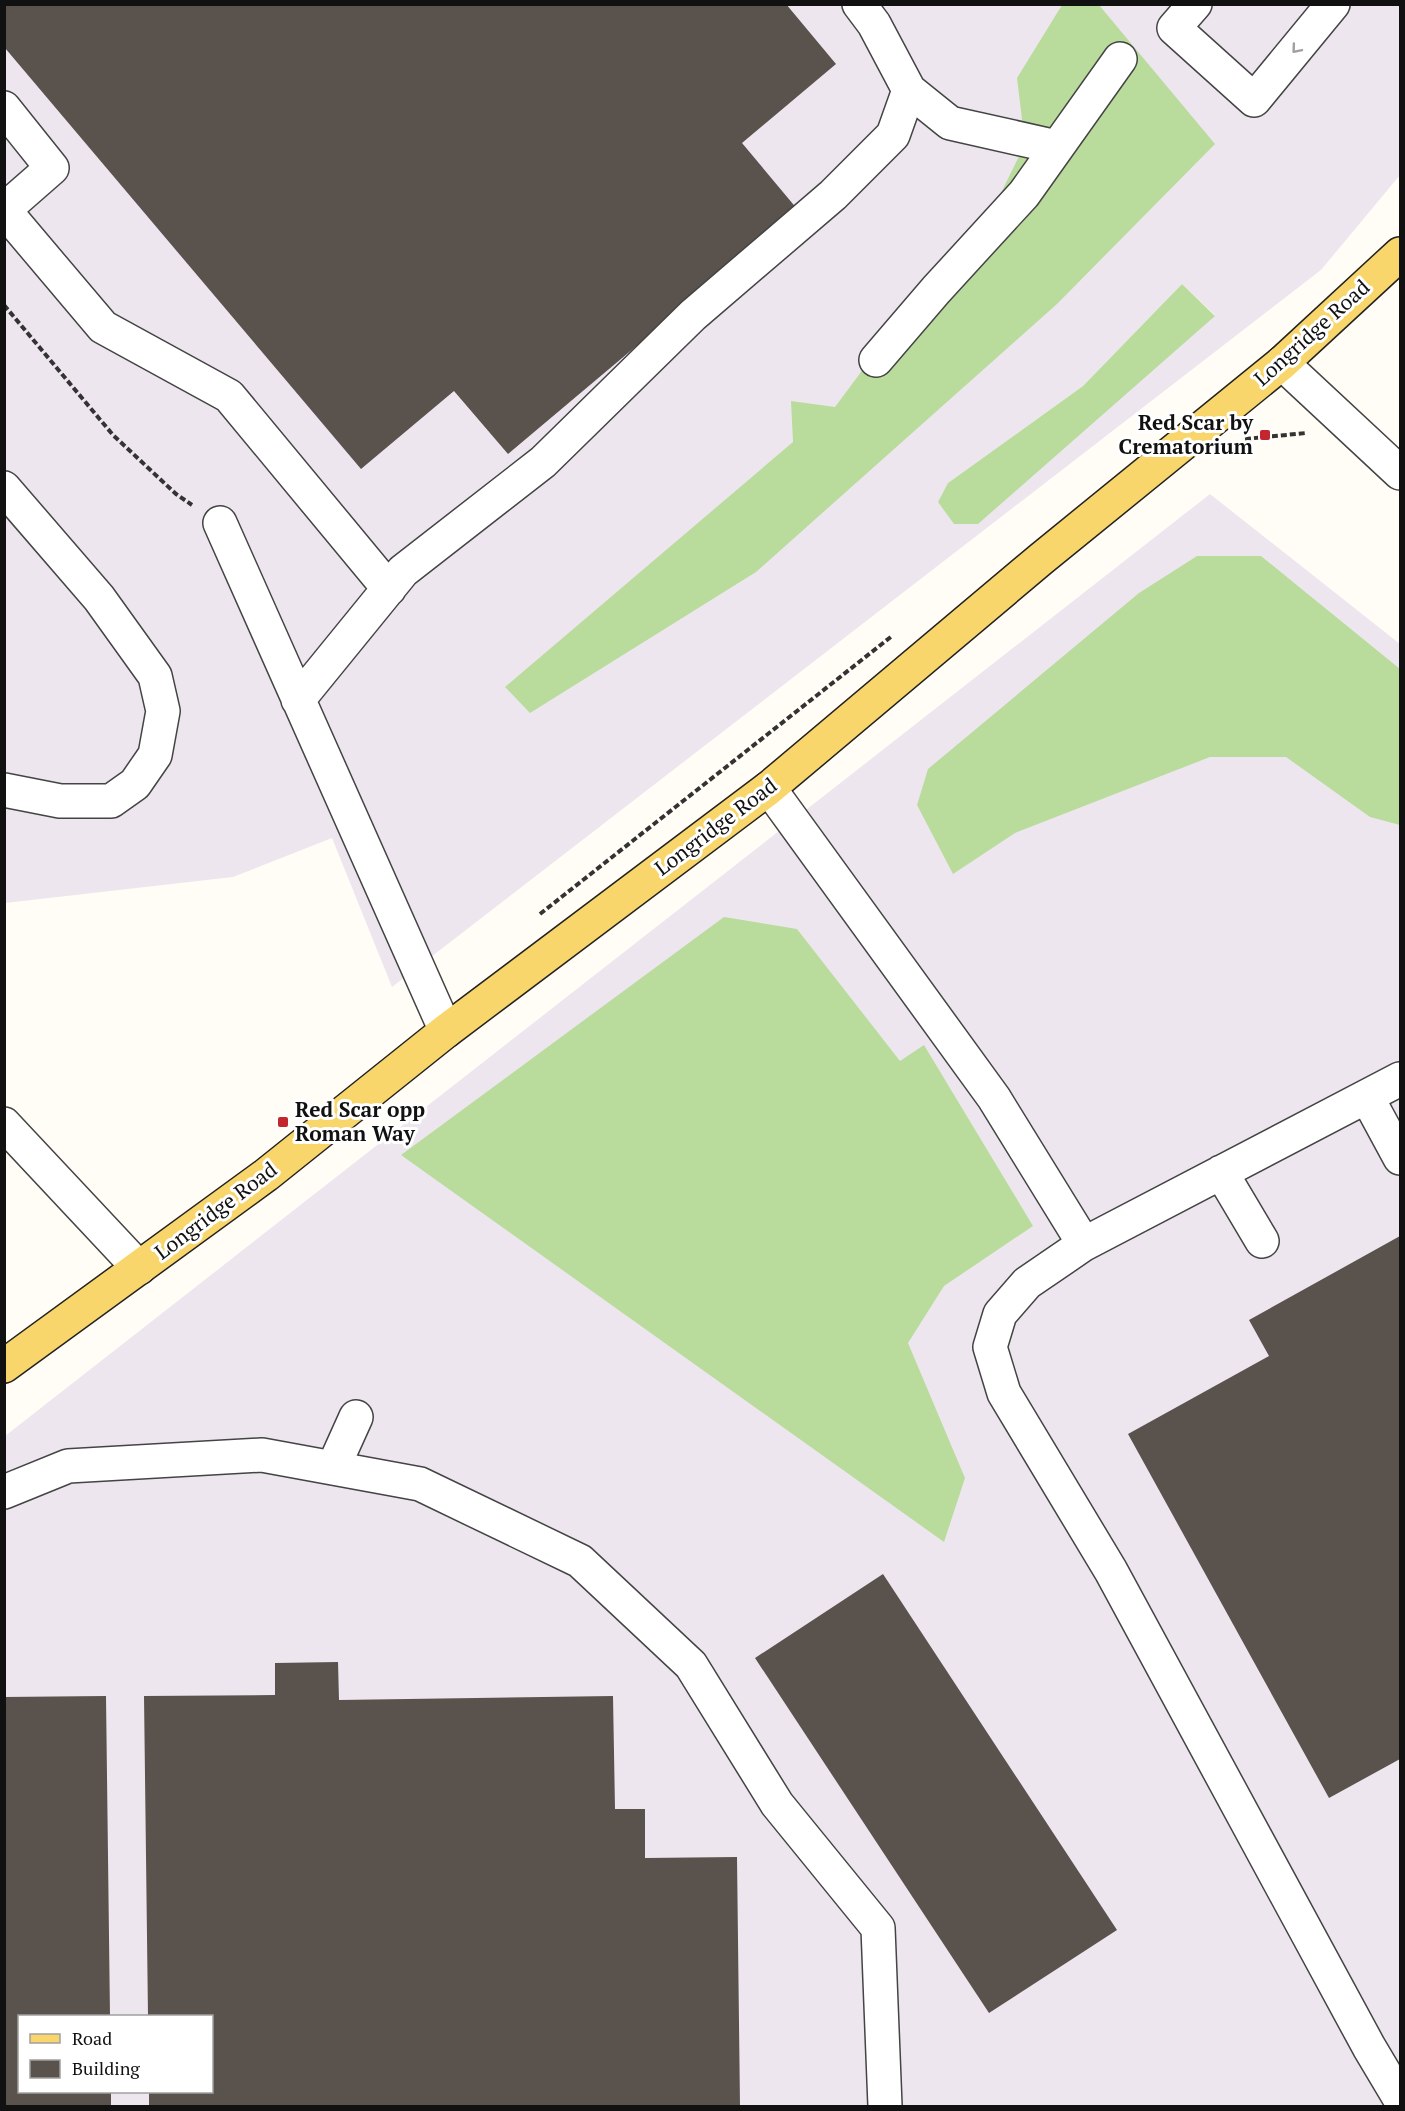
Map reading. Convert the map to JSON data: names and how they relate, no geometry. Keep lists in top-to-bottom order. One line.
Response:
{"streets":{"main road":["Longridge Road"]},"places":{"transit":["Red Scar by Crematorium","Red Scar opp Roman Way"]},"legend":["Road","Building"]}
